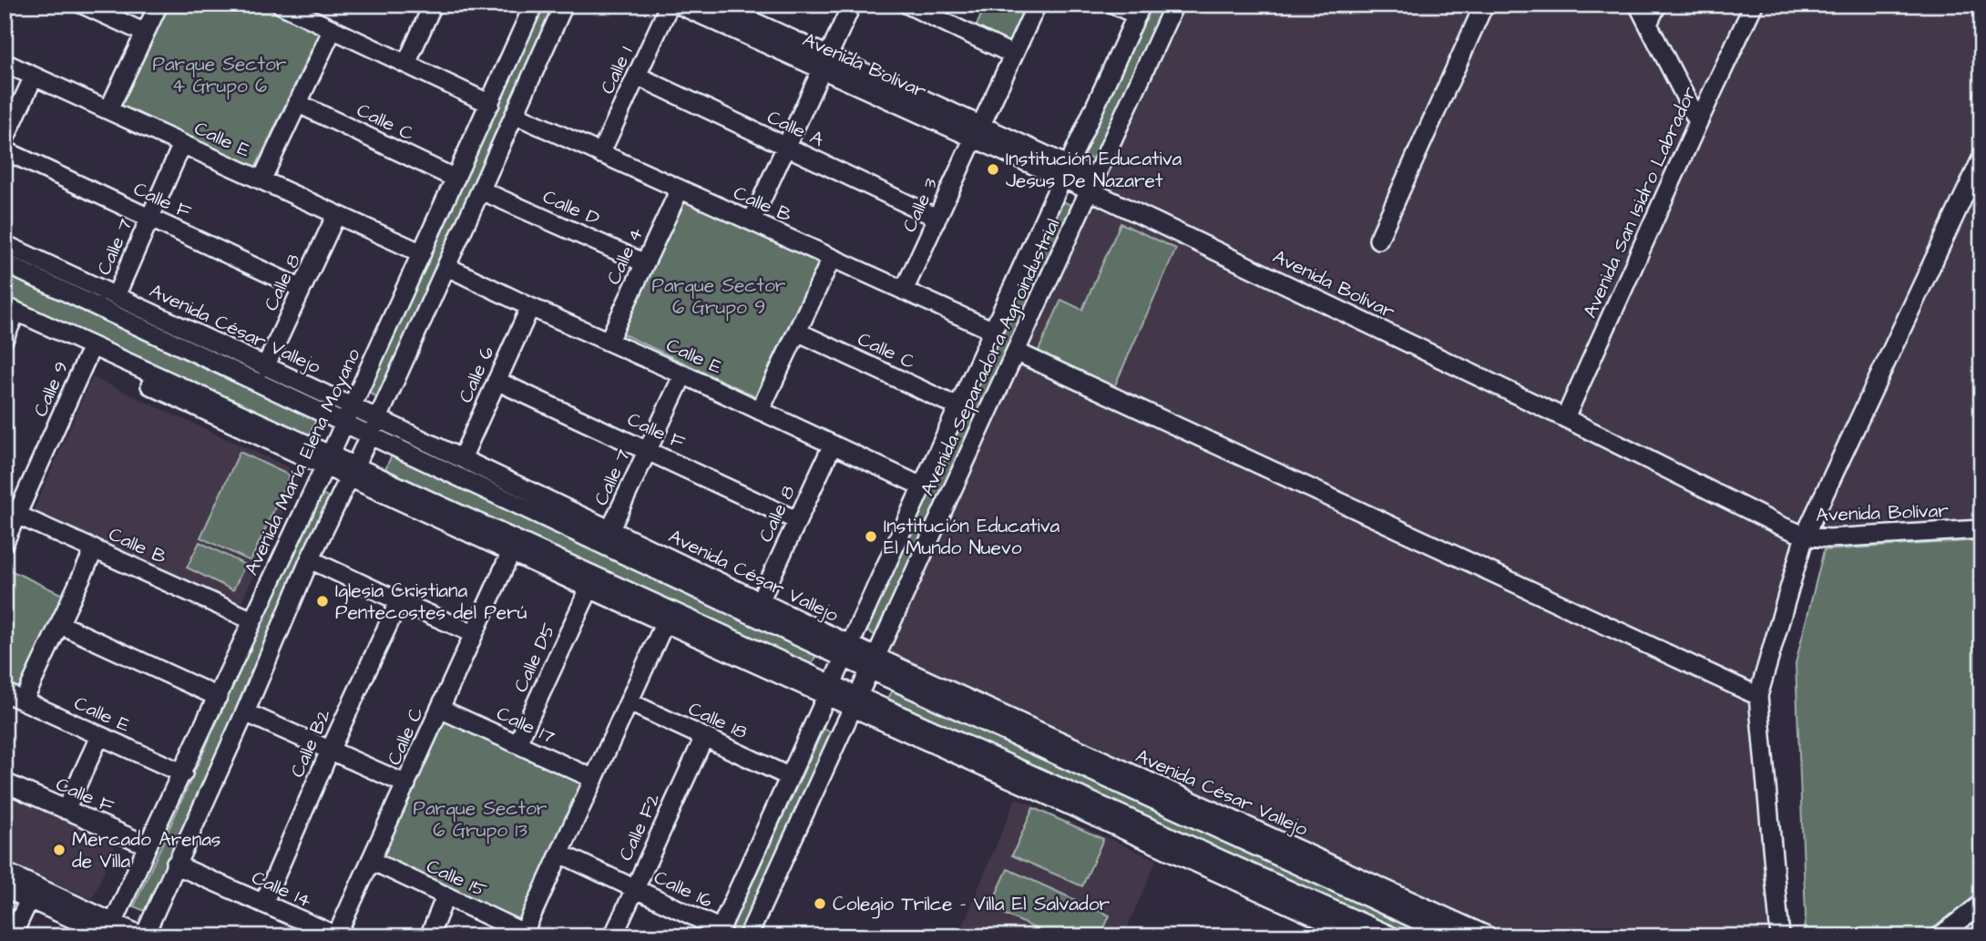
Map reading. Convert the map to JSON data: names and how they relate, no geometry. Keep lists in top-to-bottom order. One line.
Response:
{"streets":{"street":["Avenida Bolívar","Calle 1","Calle C","Calle A","Calle E","Calle F","Avenida San Isidro Labrador","Calle B","Calle 3","Calle D","Calle 7","Calle 4","Calle 8","Avenida César Vallejo","Avenida Separadora Agroindustrial","Calle 6","Calle 9","Avenida María Elena Moyano","Calle D5","Calle 18","Calle 17","Calle B2","Calle F2","Calle 15","Calle 14","Calle 16"]},"crossings":[["Avenida Bolívar","Avenida San Isidro Labrador"],["Avenida Bolívar","Calle 3"],["Avenida Bolívar","Avenida Separadora Agroindustrial"],["Calle 1","Calle A"],["Calle 1","Calle B"],["Calle C","Avenida Separadora Agroindustrial"],["Calle C","Avenida María Elena Moyano"],["Calle C","Calle 17"],["Calle C","Calle 15"],["Calle C","Calle 14"],["Calle A","Calle 3"],["Calle E","Calle 7"],["Calle E","Calle 4"],["Calle E","Calle 8"],["Calle E","Avenida Separadora Agroindustrial"],["Calle E","Calle 6"],["Calle E","Avenida María Elena Moyano"],["Calle F","Calle 7"],["Calle F","Calle 8"],["Calle F","Calle 6"],["Calle F","Avenida María Elena Moyano"],["Calle B","Calle 3"],["Calle B","Calle 4"],["Calle B","Avenida Separadora Agroindustrial"],["Calle B","Calle 9"],["Calle B","Avenida María Elena Moyano"],["Calle D","Calle 4"],["Calle 7","Avenida César Vallejo"],["Calle 8","Avenida César Vallejo"],["Avenida César Vallejo","Avenida Separadora Agroindustrial"],["Avenida César Vallejo","Calle 6"],["Avenida César Vallejo","Avenida María Elena Moyano"],["Avenida Separadora Agroindustrial","Calle 18"],["Avenida Separadora Agroindustrial","Calle 16"],["Calle D5","Calle 17"],["Calle 18","Calle F2"],["Calle B2","Calle 14"],["Calle F2","Calle 16"]],"parks":["Parque Sector 4 Grupo 6","Parque Sector 6 Grupo 9","Parque Sector 6 Grupo 13"],"places":["Institución Educativa Jesus De Nazaret","Institución Educativa El Mundo Nuevo","Iglesia Cristiana Pentecostes del Perú","Mercado Arenas de Villa","Colegio Trilce - Villa El Salvador"]}
